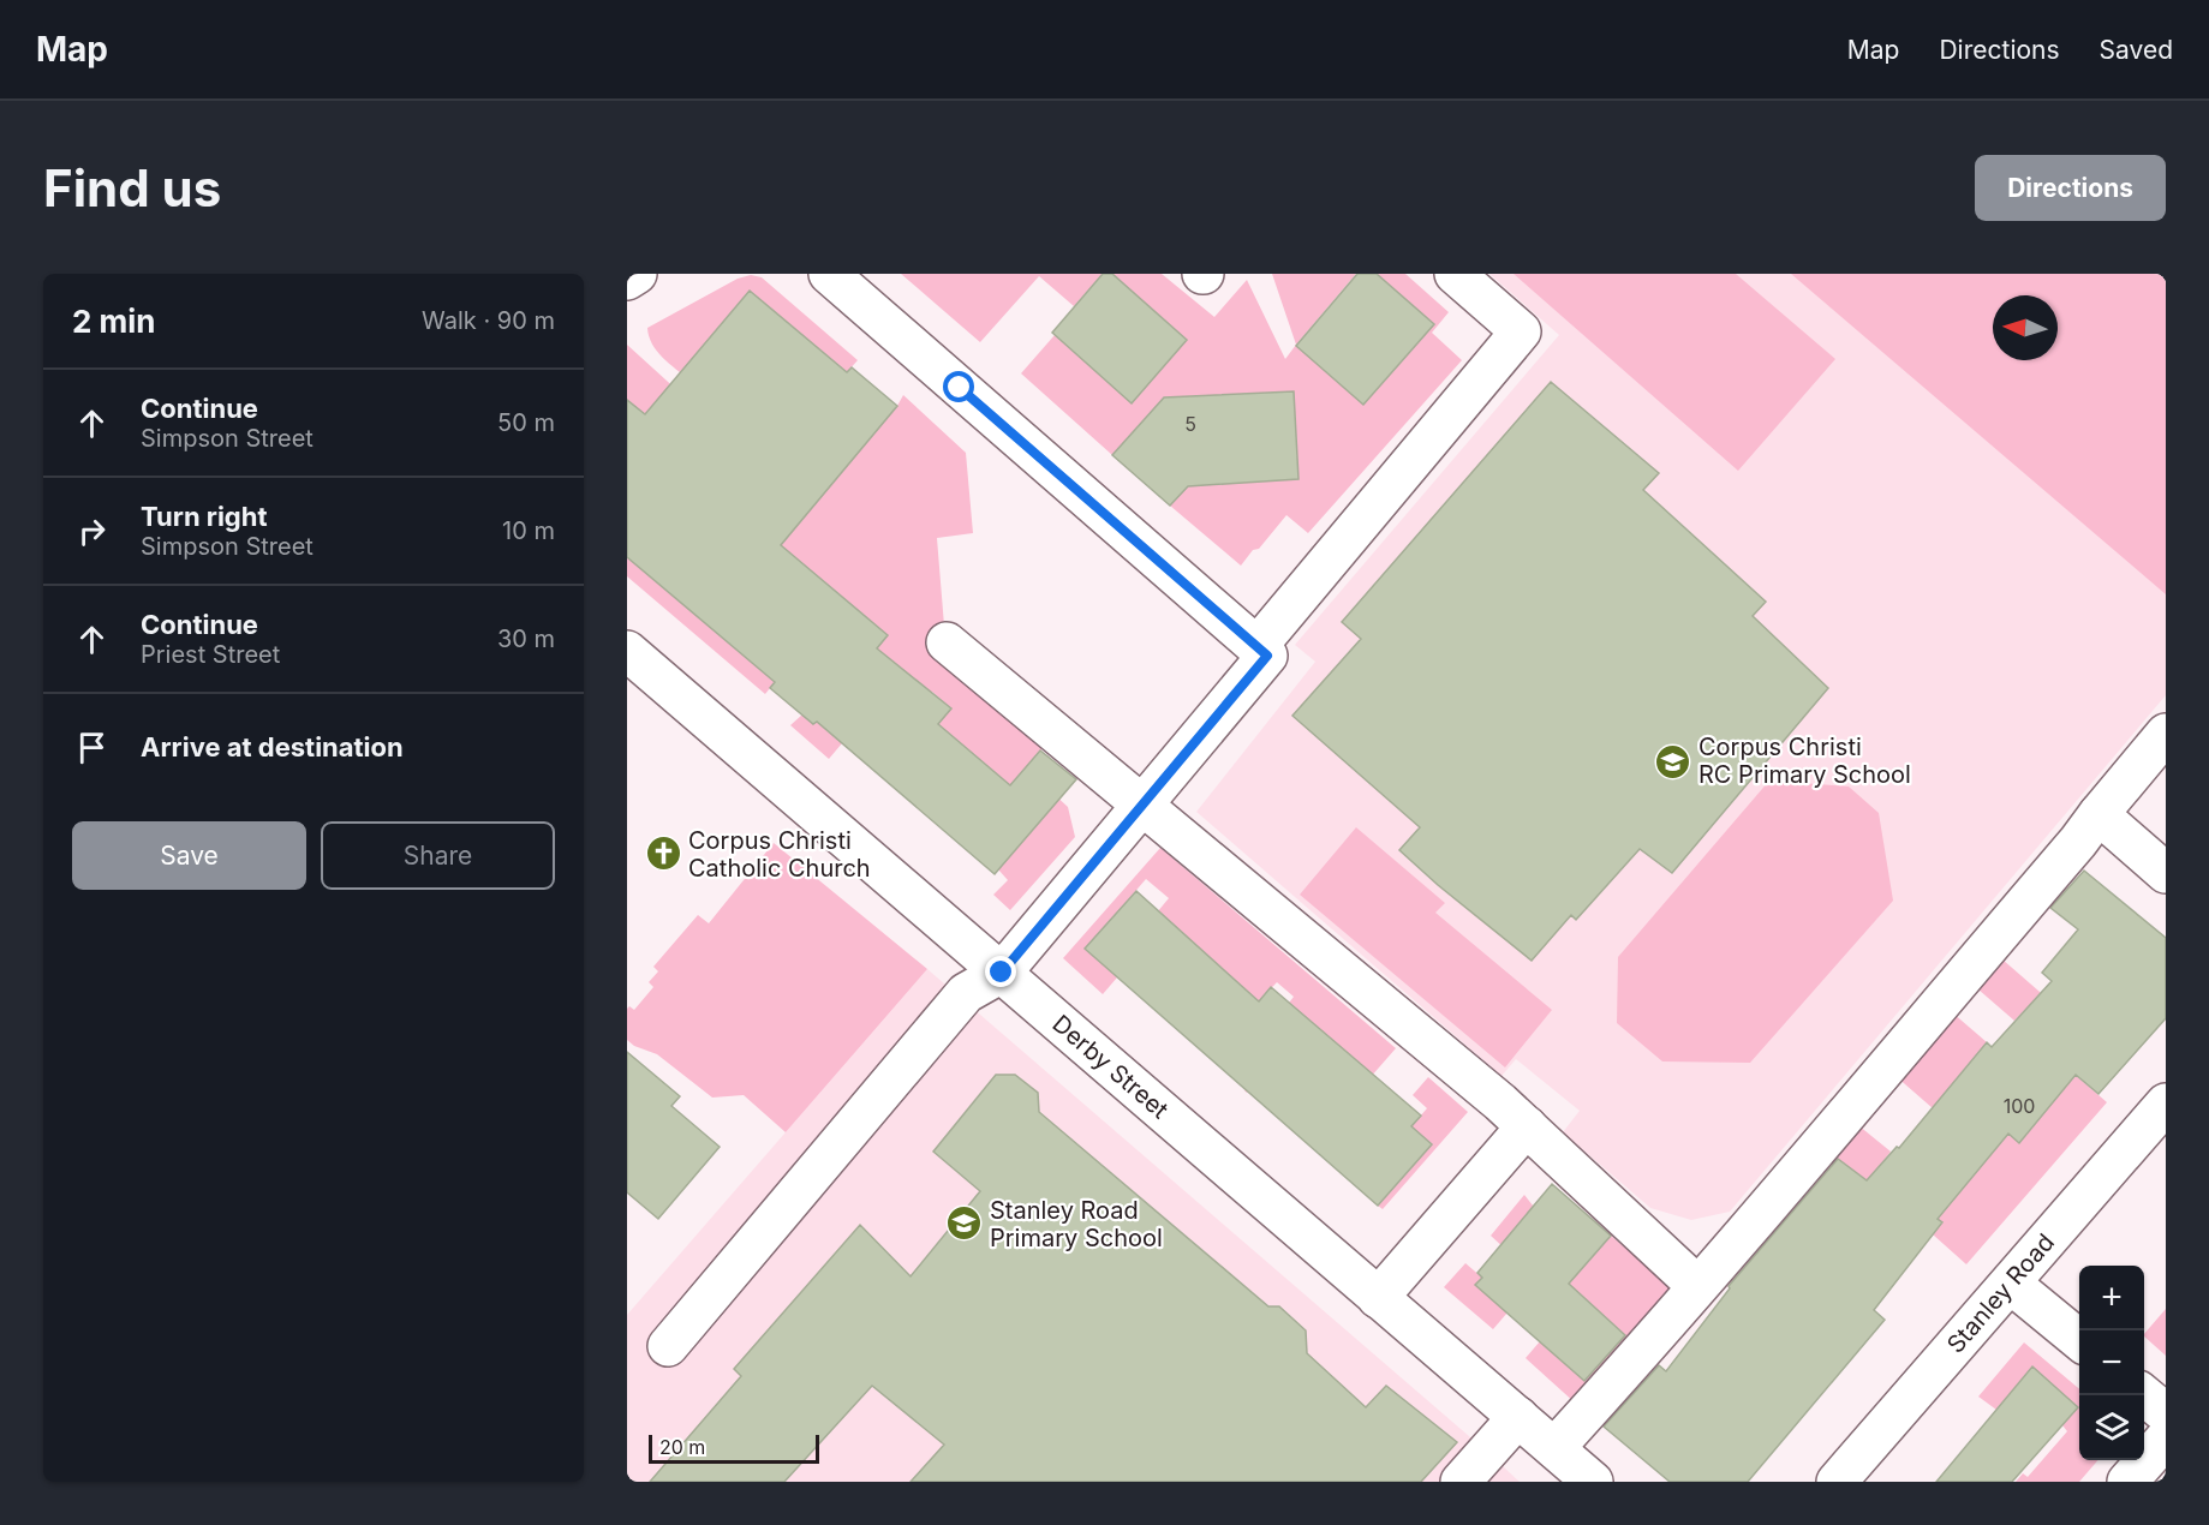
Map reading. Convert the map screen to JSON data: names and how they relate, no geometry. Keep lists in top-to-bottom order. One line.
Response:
{"streets":{"street":["Derby Street","Stanley Road"]},"places":{"school or university":["Corpus Christi RC Primary School","Stanley Road Primary School"],"church":["Corpus Christi Catholic Church"]},"house_numbers":["5","100"],"scale_bar":"20 m","north":"left","page":{"header":"Map","nav":["Map","Directions","Saved"],"buttons":["Directions",["Save","Share"]],"title":"Find us","heading":["2 min","Walk · 90 m"],"list":[["Continue","Simpson Street","50 m"],["Turn right","Simpson Street","10 m"],["Continue","Priest Street","30 m"],"Arrive at destination"],"map_buttons":["+","−"],"scale":"20 m"}}
